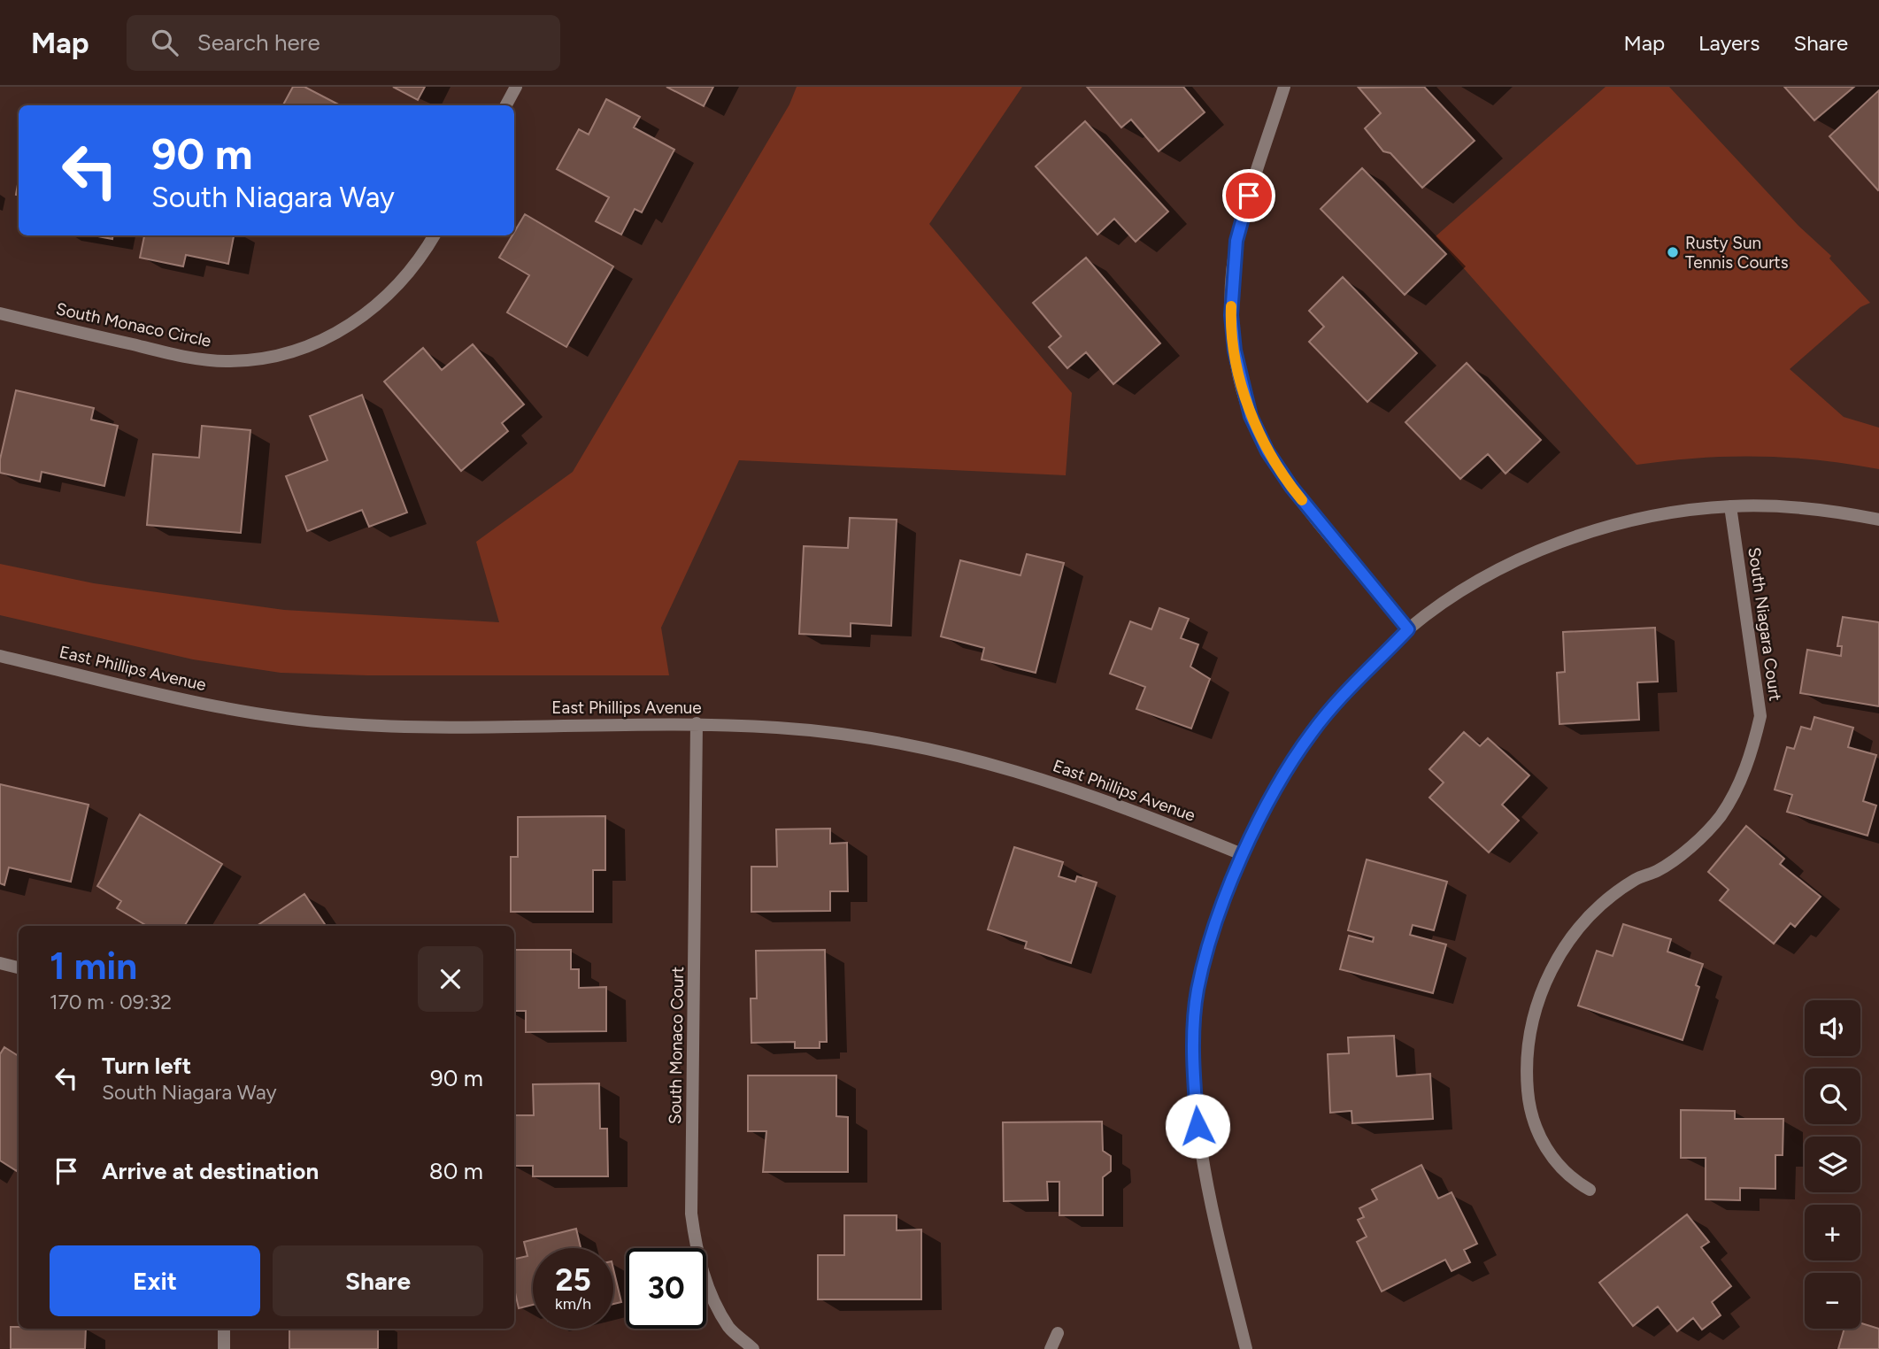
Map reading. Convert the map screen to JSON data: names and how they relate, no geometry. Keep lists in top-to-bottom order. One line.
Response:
{"streets":{"street":["South Monaco Circle","South Niagara Court","East Phillips Avenue","South Monaco Court"]},"crossings":[["East Phillips Avenue","South Monaco Court"]],"places":["Rusty Sun Tennis Courts"],"page":{"header":"Map","search":"Search here","nav":["Map","Layers","Share"],"turn":["90 m","South Niagara Way"],"heading":["1 min","170 m · 09:32"],"map_buttons":["+","−"],"list":[{"name":"Turn left","note":"South Niagara Way","value":"90 m"},{"name":"Arrive at destination","value":"80 m"}],"buttons":["Exit","Share"],"speed":"25 km/h","limit":"30"}}
